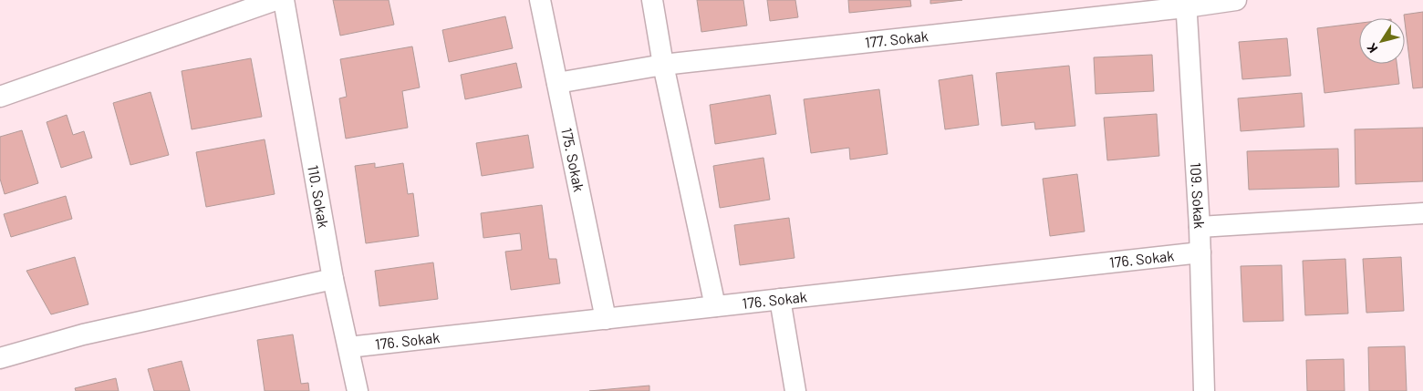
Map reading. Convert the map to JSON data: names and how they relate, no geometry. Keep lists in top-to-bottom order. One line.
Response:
{"streets":{"street":["177. Sokak","175. Sokak","109. Sokak","110. Sokak","176. Sokak"]},"crossings":[["177. Sokak","175. Sokak"],["177. Sokak","109. Sokak"],["175. Sokak","176. Sokak"],["109. Sokak","176. Sokak"],["110. Sokak","176. Sokak"]],"north":"bottom left"}
